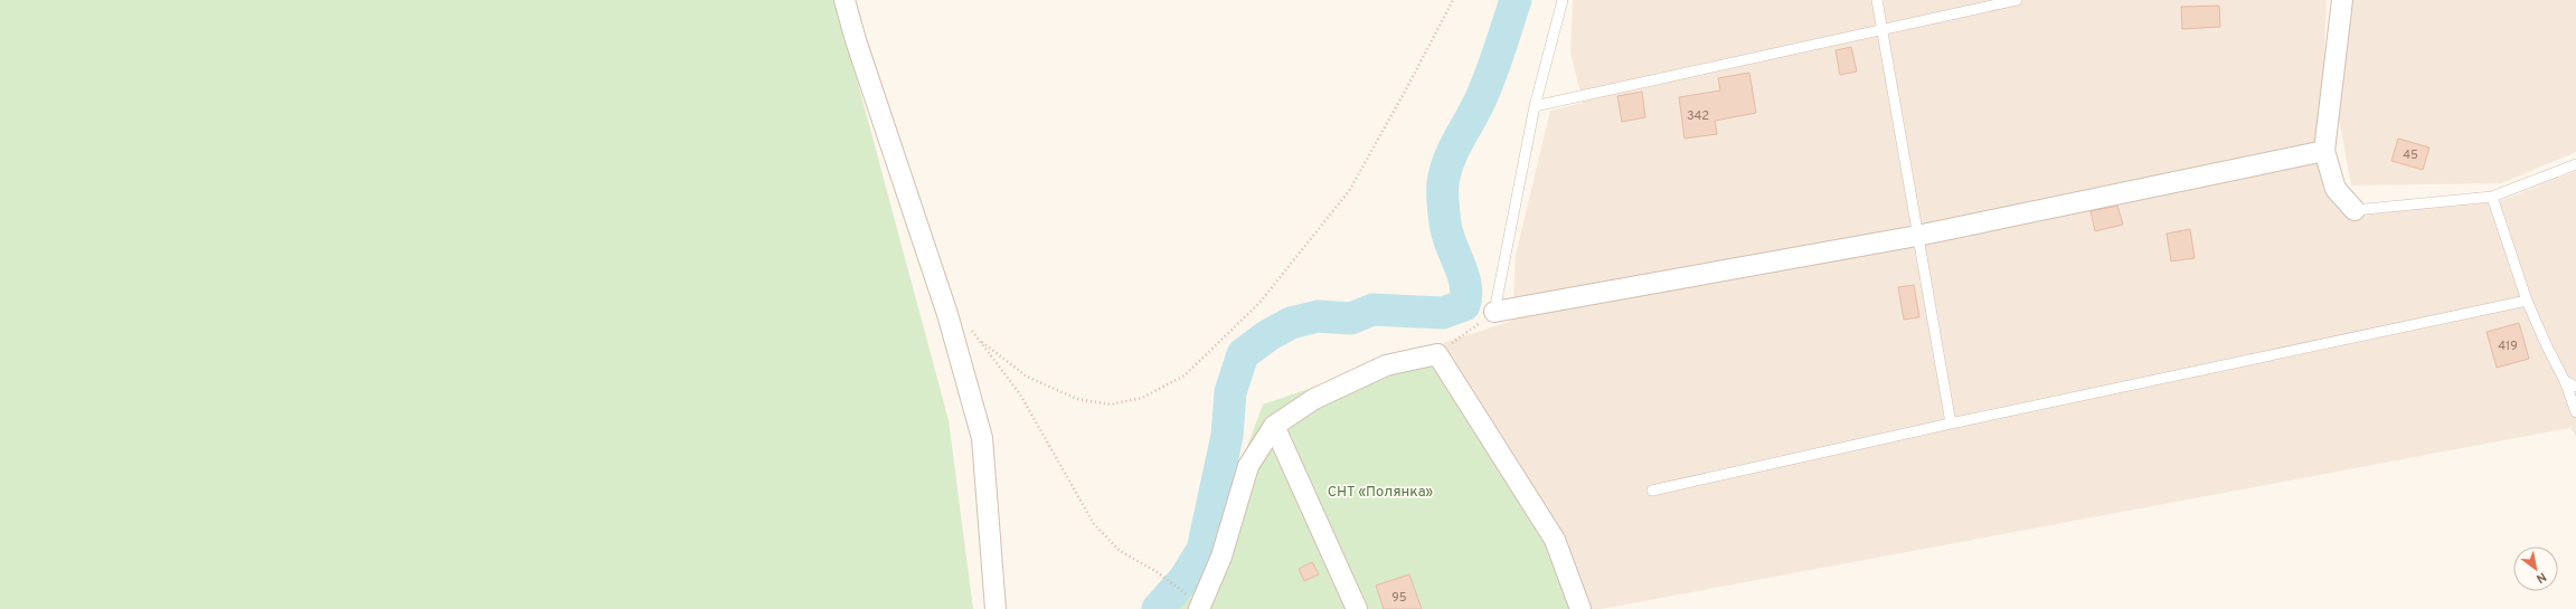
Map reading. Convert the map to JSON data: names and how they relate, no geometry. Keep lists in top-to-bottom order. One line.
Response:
{"parks":["СНТ «Полянка»"],"house_numbers":["342","45","419","95"],"north":"bottom right"}
